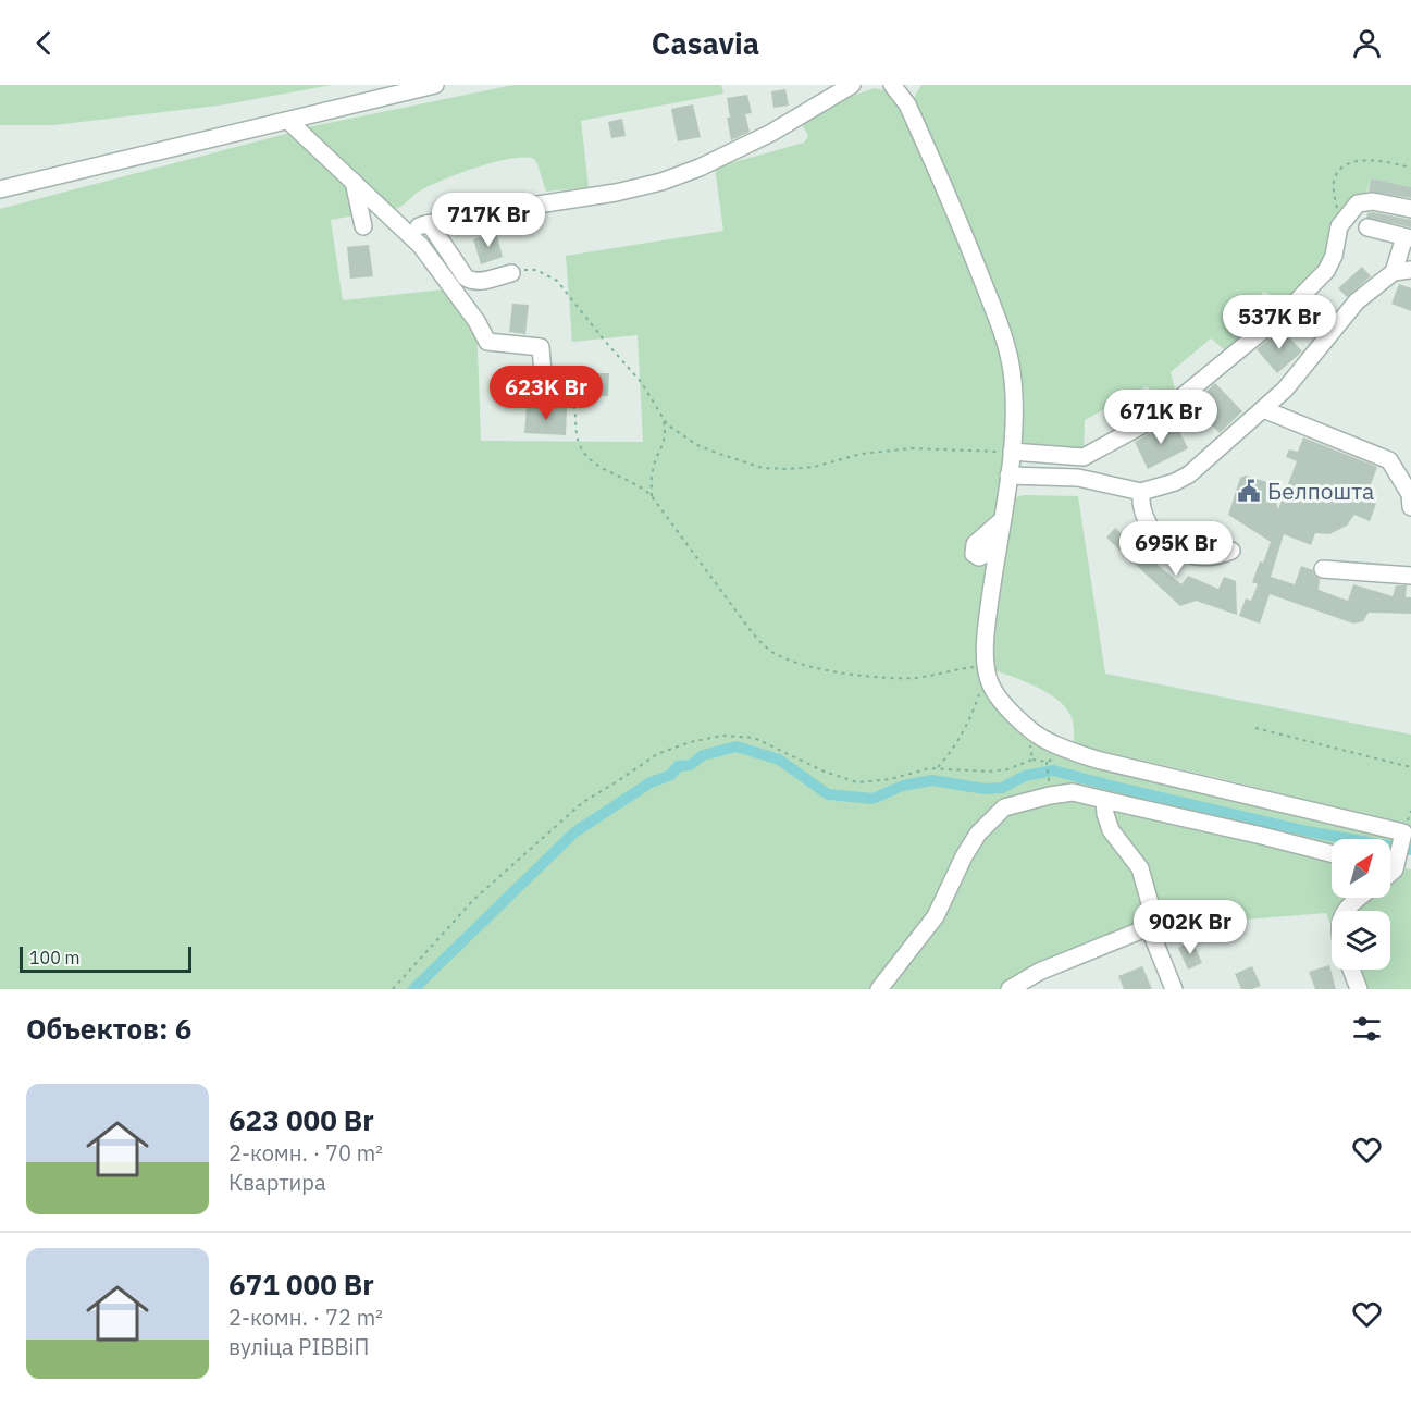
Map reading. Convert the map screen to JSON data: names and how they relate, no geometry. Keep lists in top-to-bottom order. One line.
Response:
{"places":{"public building":["Белпошта"]},"scale_bar":"100 m","north":"top right","page":{"header":"Casavia","price":["717K Br","537K Br","623K Br","671K Br","695K Br","902K Br"],"scale":"100 m","heading":"Объектов: 6","list":[{"name":"623 000 Br","note":"2-комн. · 70 m² · Квартира"},{"name":"671 000 Br","note":"2-комн. · 72 m² · вуліца РІВВіП"}]}}
